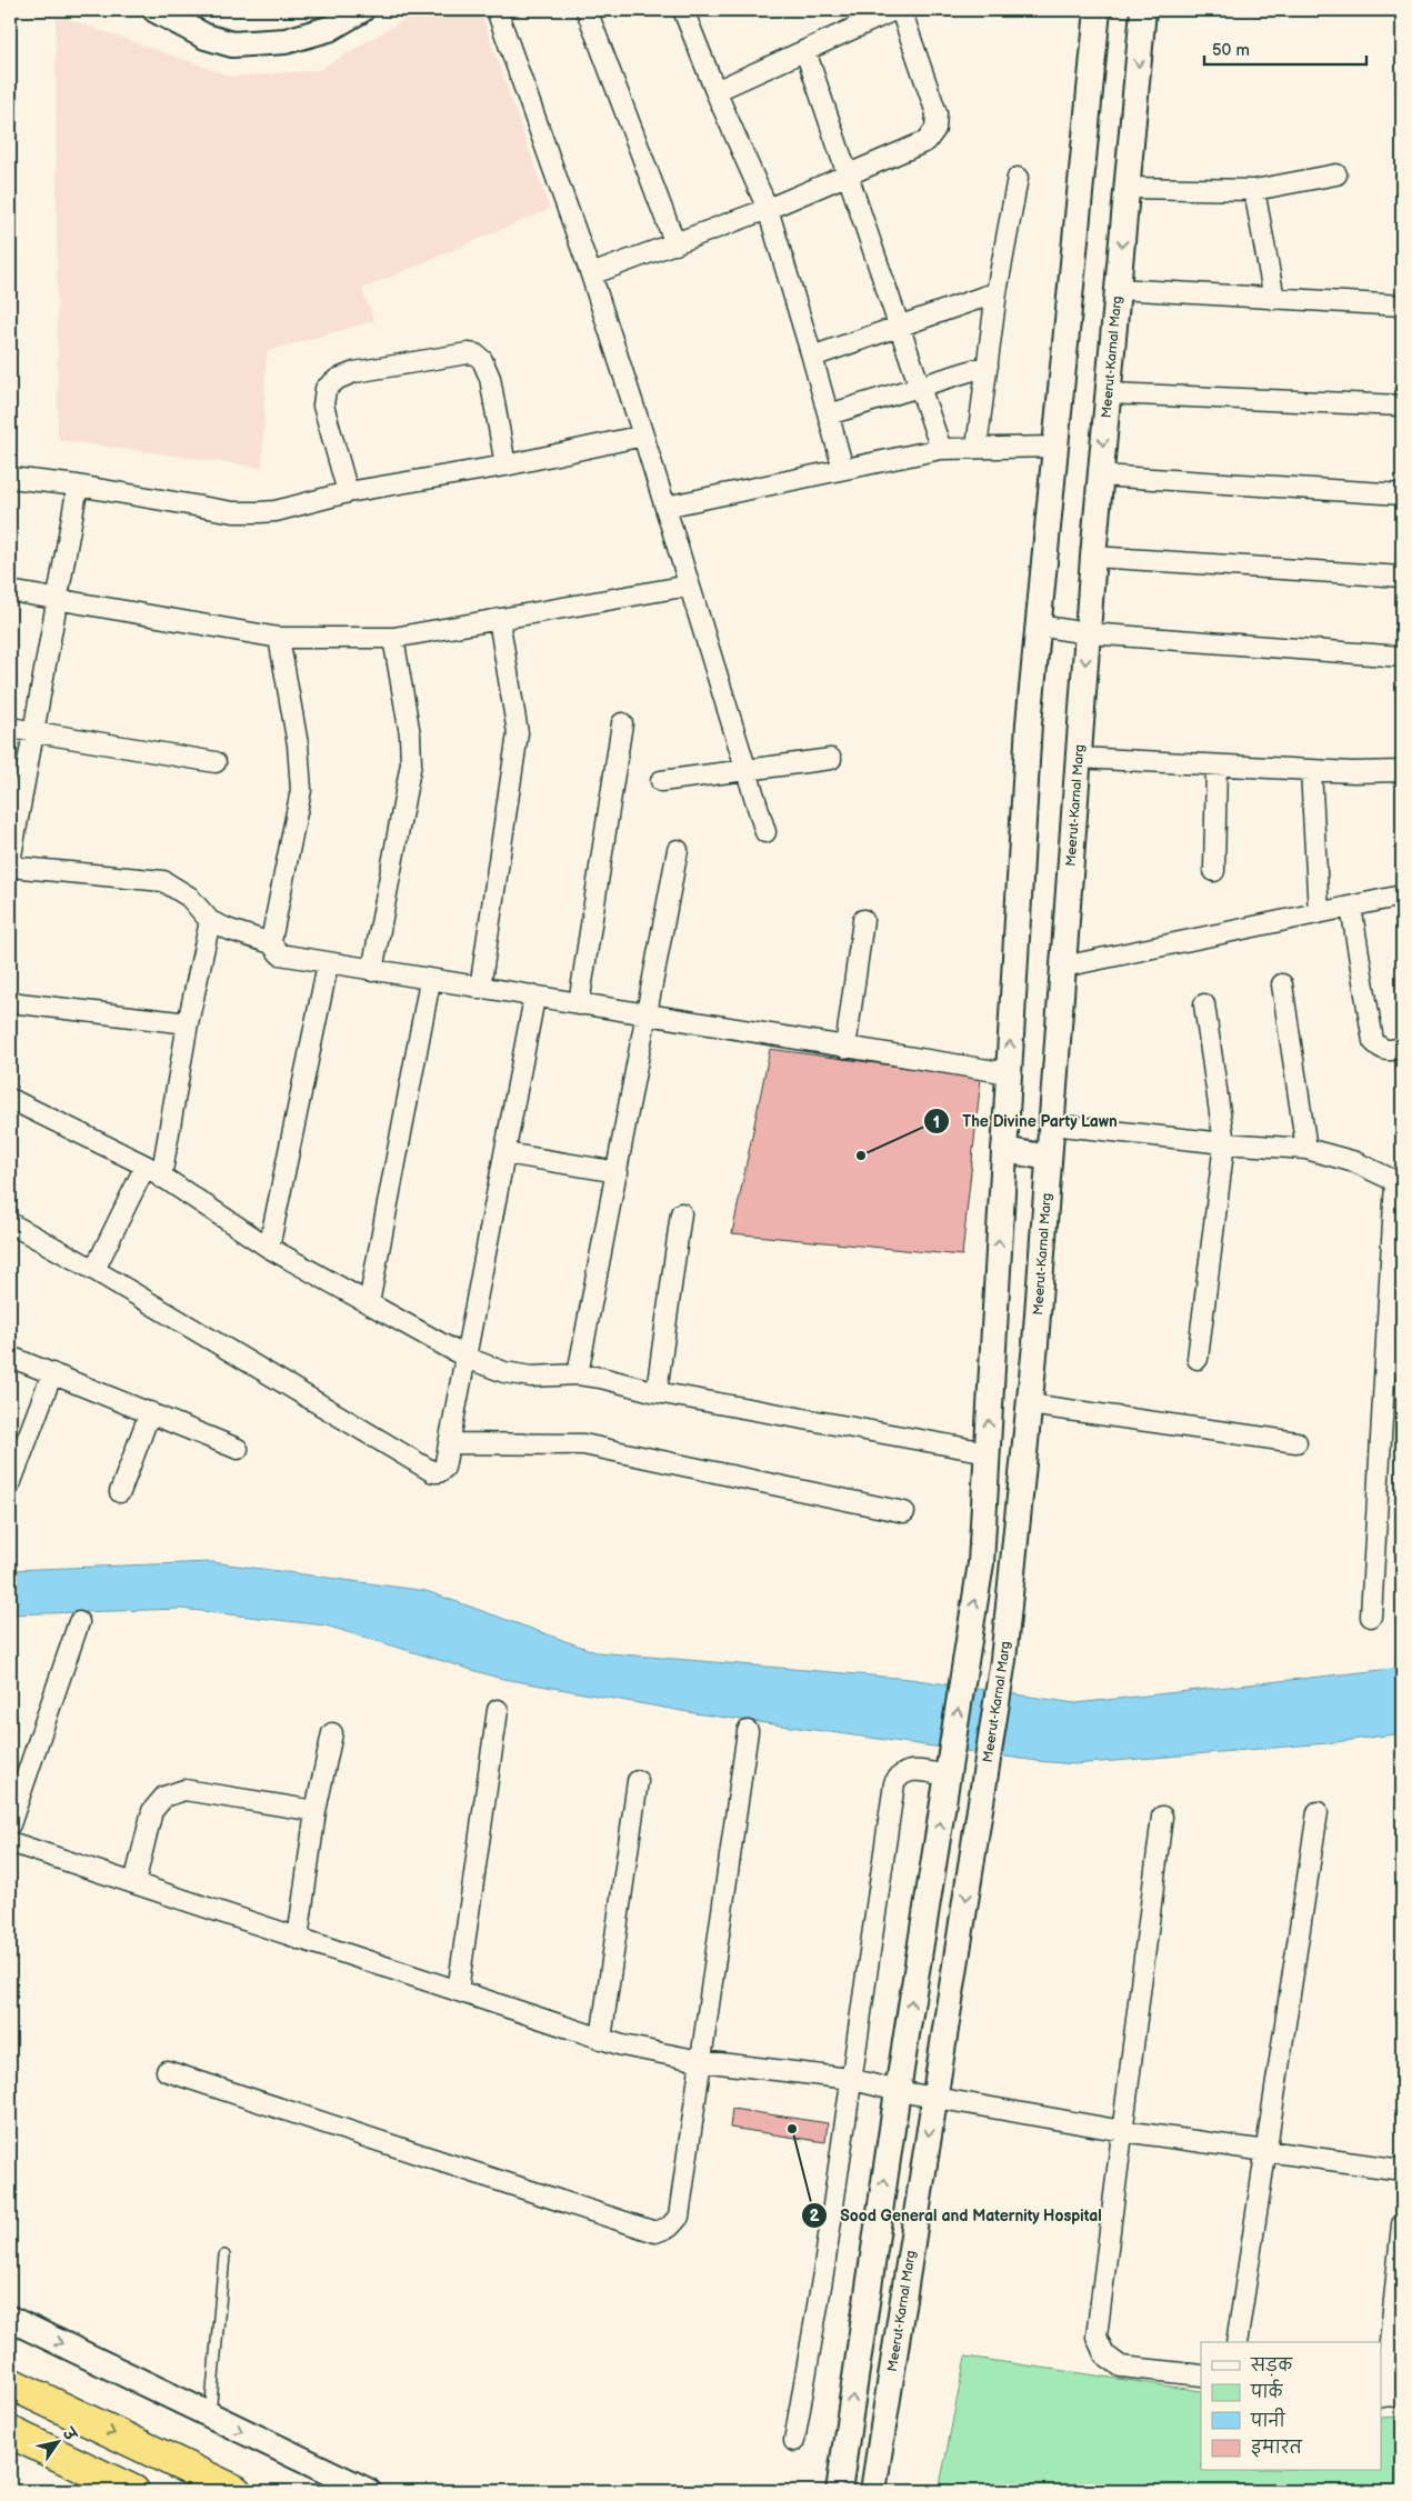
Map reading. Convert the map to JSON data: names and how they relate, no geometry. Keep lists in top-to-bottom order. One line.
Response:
{"streets":{"street":["Meerut-Karnal Marg"]},"places":["The Divine Party Lawn","Sood General and Maternity Hospital"],"legend":["सड़क","पार्क","पानी","इमारत"],"scale_bar":"50 m","north":"top right"}
